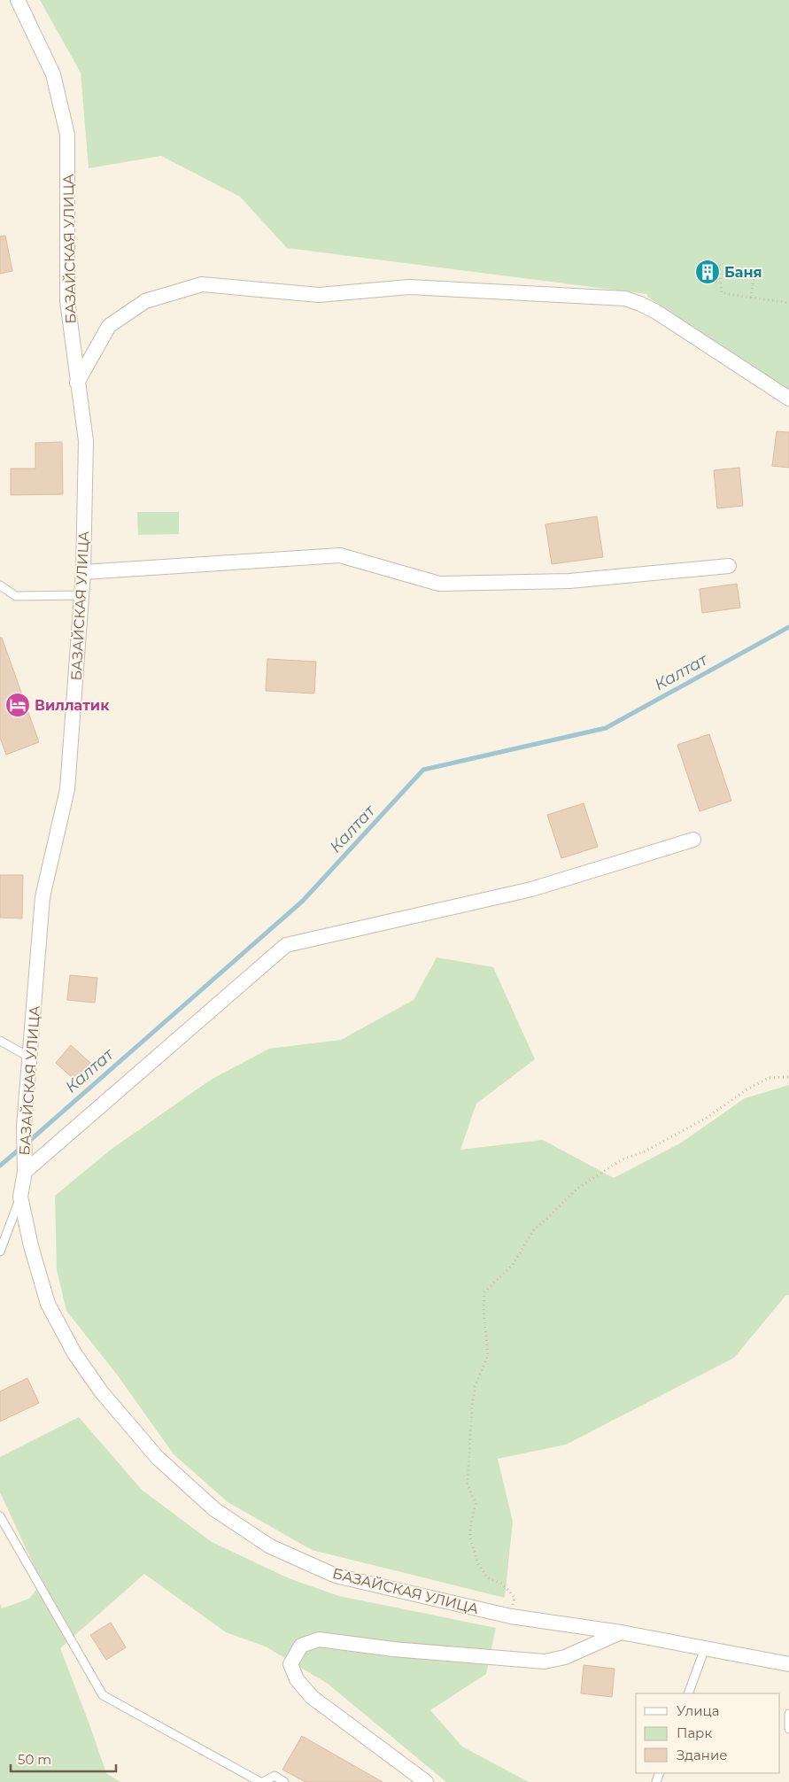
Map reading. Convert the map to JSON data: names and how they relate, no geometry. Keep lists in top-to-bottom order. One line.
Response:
{"streets":{"street":["БАЗАЙСКАЯ УЛИЦА"]},"water":["Калтат"],"places":{"building":["Баня"],"hotel":["Виллатик"]},"legend":["Улица","Парк","Здание"],"scale_bar":"50 m"}
